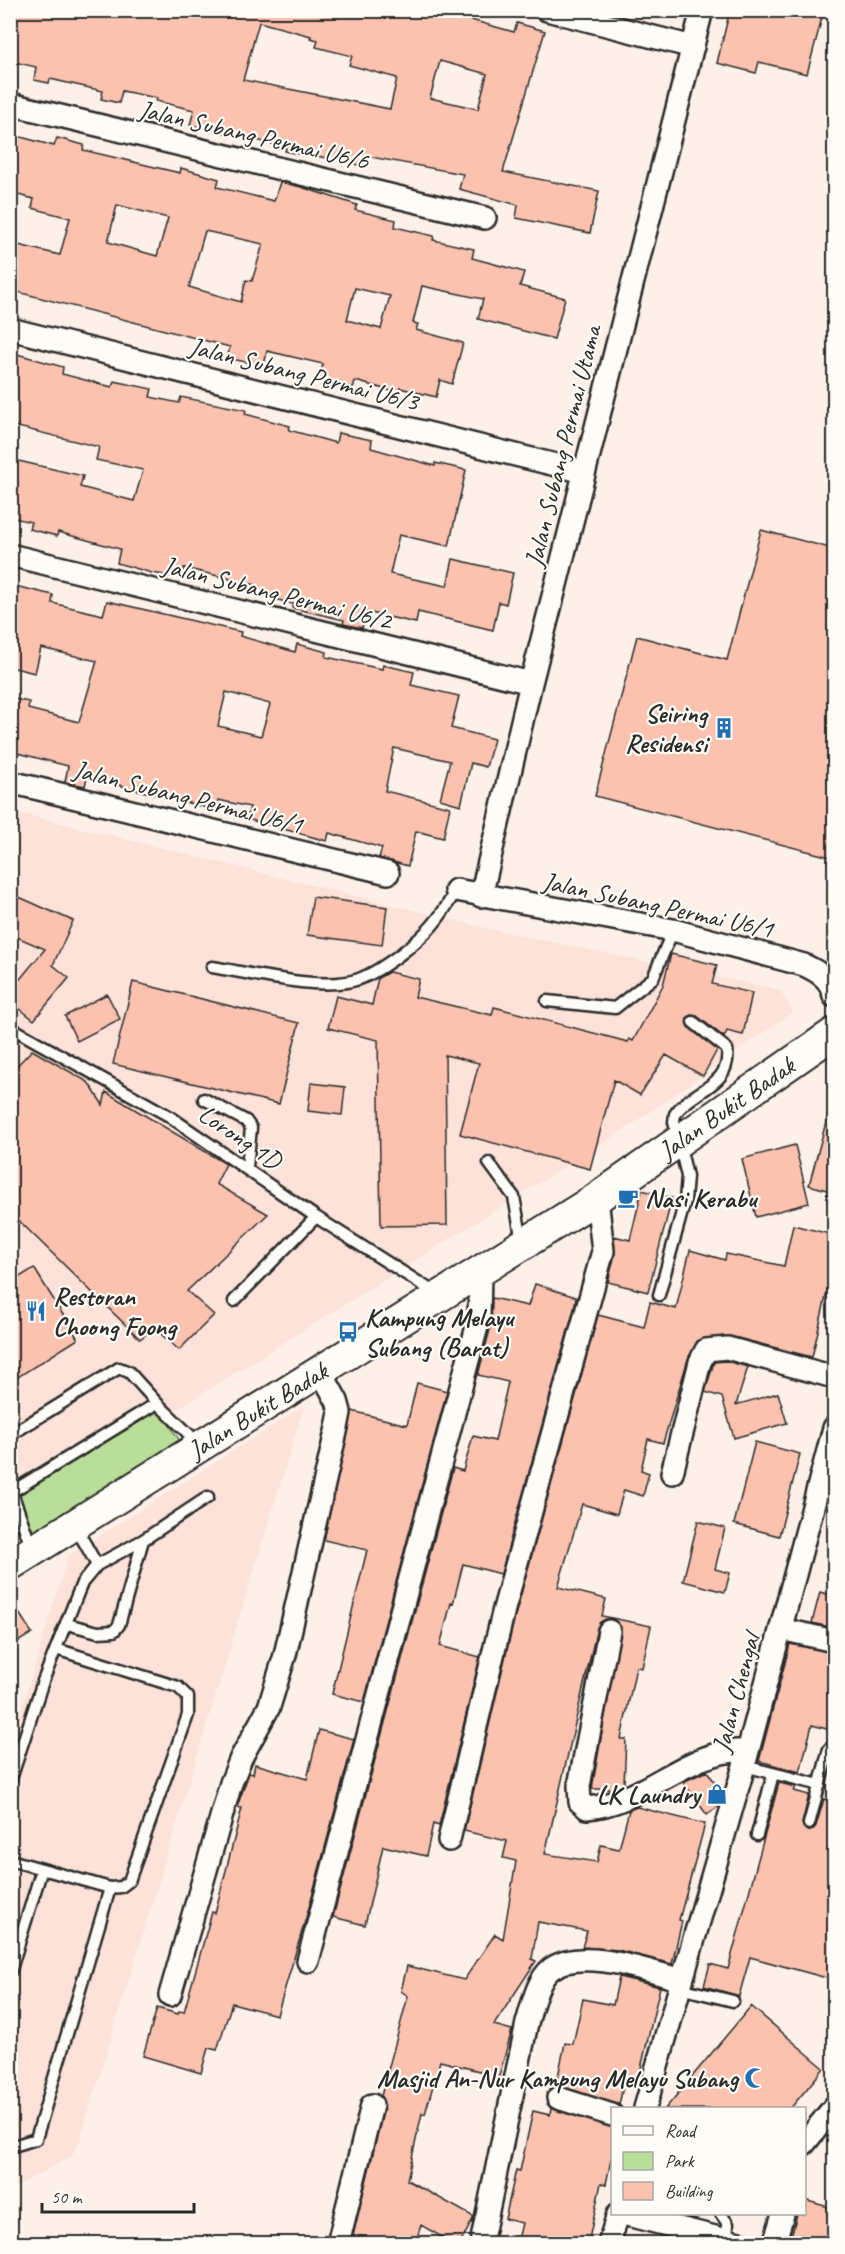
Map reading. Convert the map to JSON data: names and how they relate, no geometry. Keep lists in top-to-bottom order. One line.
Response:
{"streets":{"main road":["Jalan Bukit Badak"],"street":["Jalan Subang Permai U6/6","Jalan Subang Permai U6/3","Jalan Subang Permai Utama","Jalan Subang Permai U6/2","Jalan Subang Permai U6/1","Jalan Chengal"],"lane":["Lorong 1D"]},"crossings":[["Jalan Subang Permai U6/3","Jalan Subang Permai Utama"],["Jalan Subang Permai Utama","Jalan Subang Permai U6/2"],["Jalan Subang Permai Utama","Jalan Subang Permai U6/1"],["Jalan Bukit Badak","Lorong 1D"]],"places":{"building":["Seiring Residensi"],"cafe":["Nasi Kerabu"],"restaurant":["Restoran Choong Foong"],"bus stop":["Kampung Melayu Subang (Barat)"],"shop":["LK Laundry"],"mosque":["Masjid An-Nur Kampung Melayu Subang"]},"legend":["Road","Park","Building"],"scale_bar":"50 m"}
